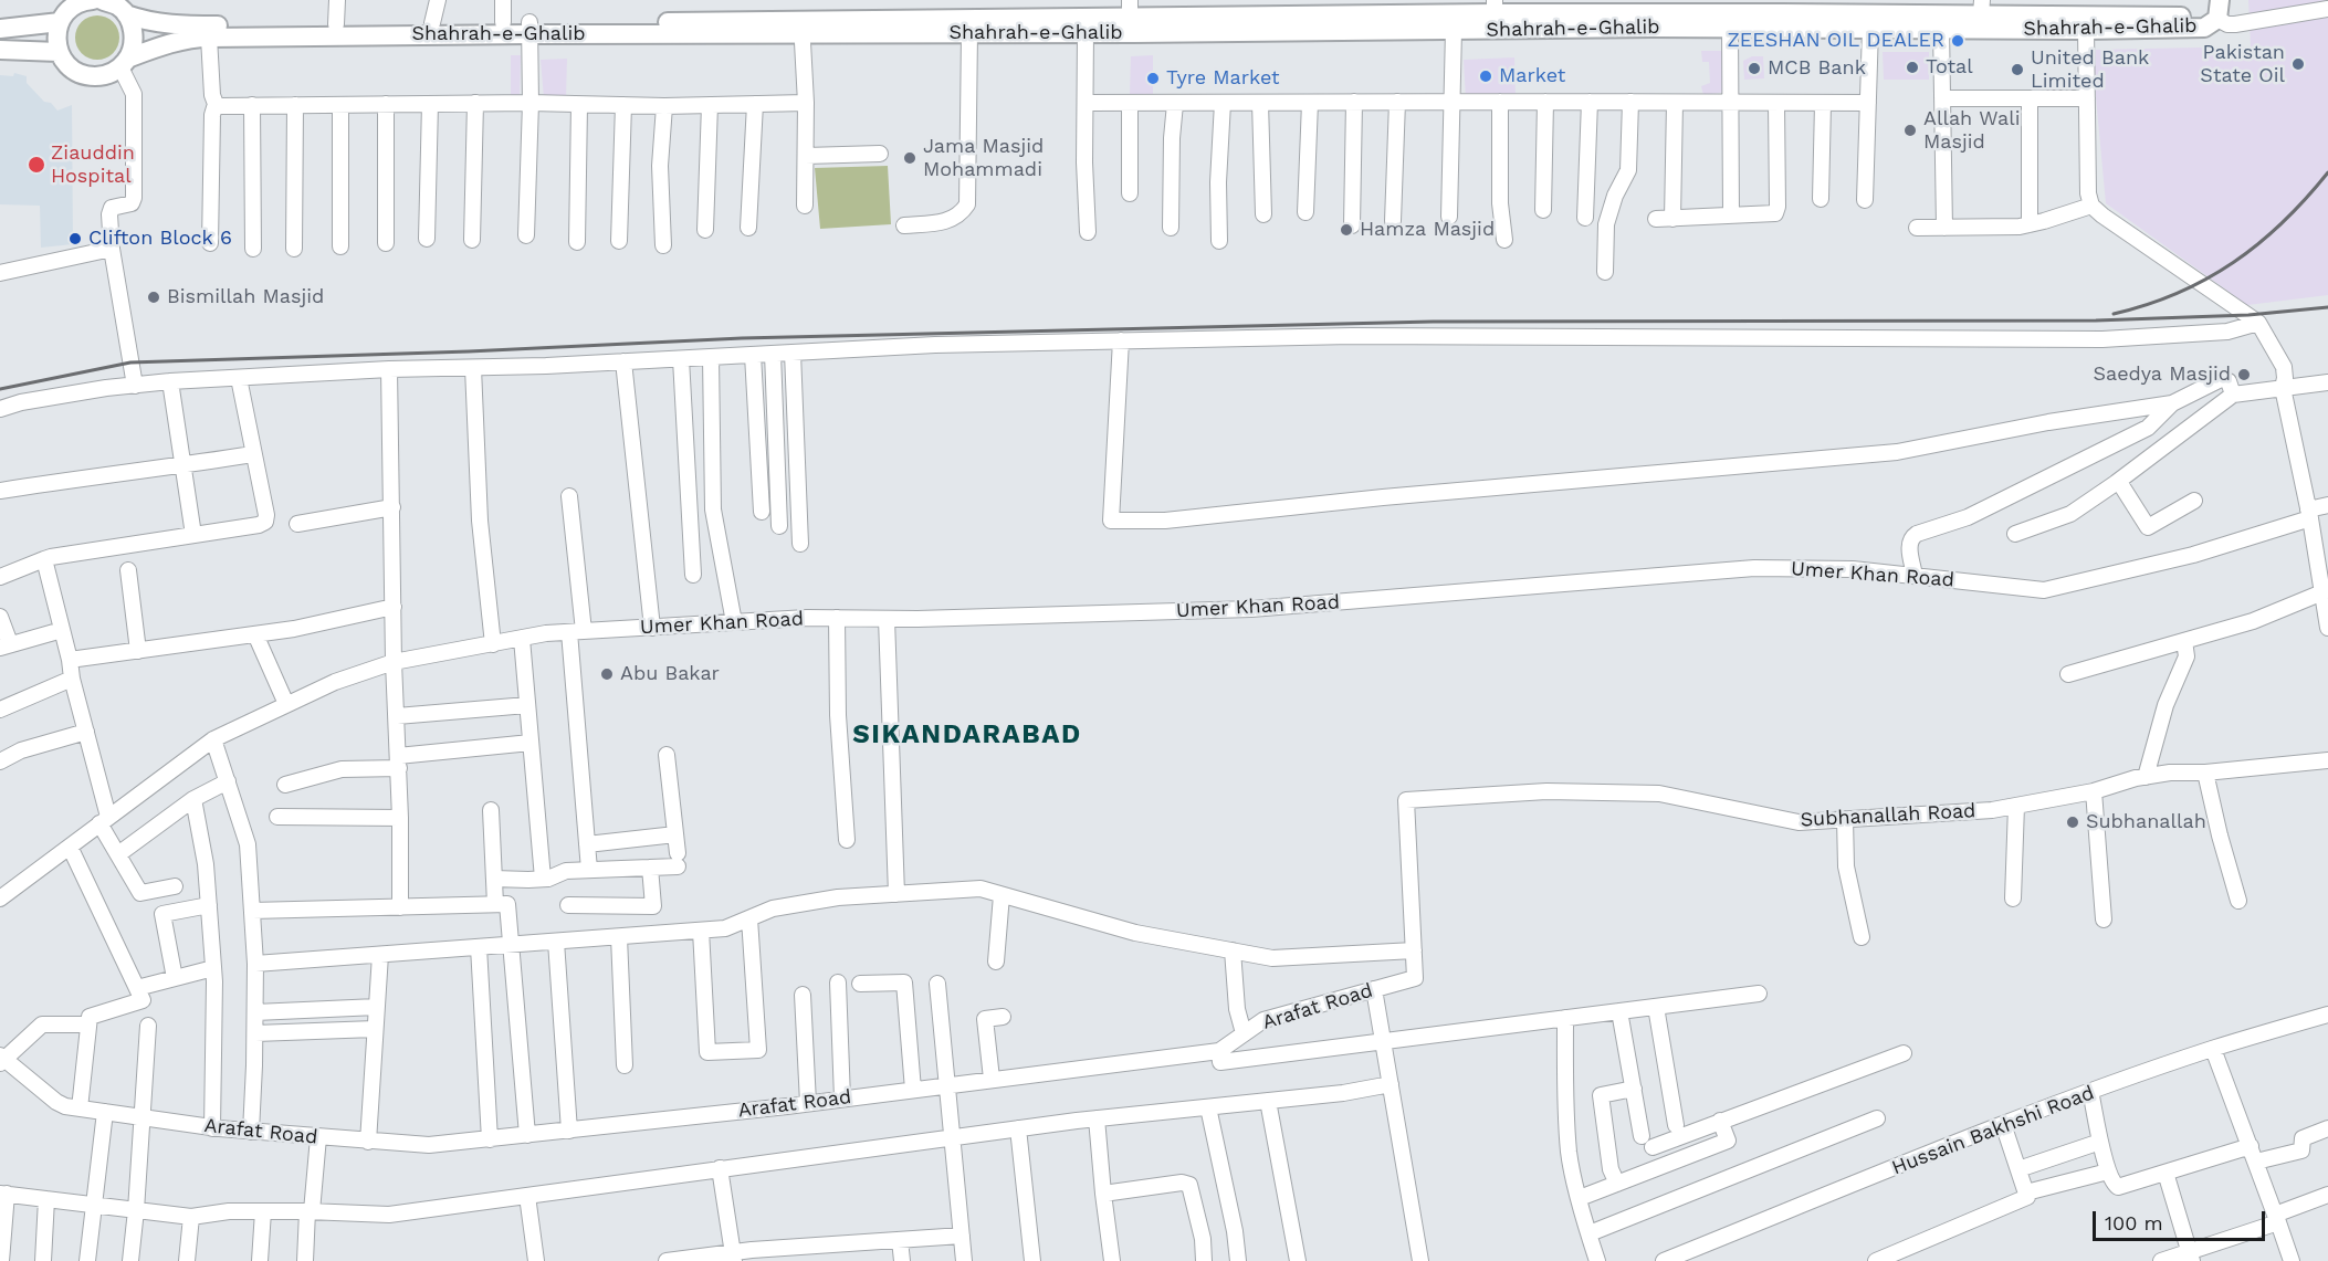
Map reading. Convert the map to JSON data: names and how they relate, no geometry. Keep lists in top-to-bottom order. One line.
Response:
{"streets":{"main road":["Shahrah-e-Ghalib"],"street":["Umer Khan Road","Subhanallah Road","Arafat Road","Hussain Bakhshi Road"]},"crossings":[["Subhanallah Road","Arafat Road"]],"districts":["SIKANDARABAD"],"places":["ZEESHAN OIL DEALER","Pakistan State Oil","Total","MCB Bank","United Bank Limited","Market","Tyre Market","Allah Wali Masjid","Jama Masjid Mohammadi","Ziauddin Hospital","Hamza Masjid","Clifton Block 6","Bismillah Masjid","Saedya Masjid","Abu Bakar","Subhanallah"],"scale_bar":"100 m"}
